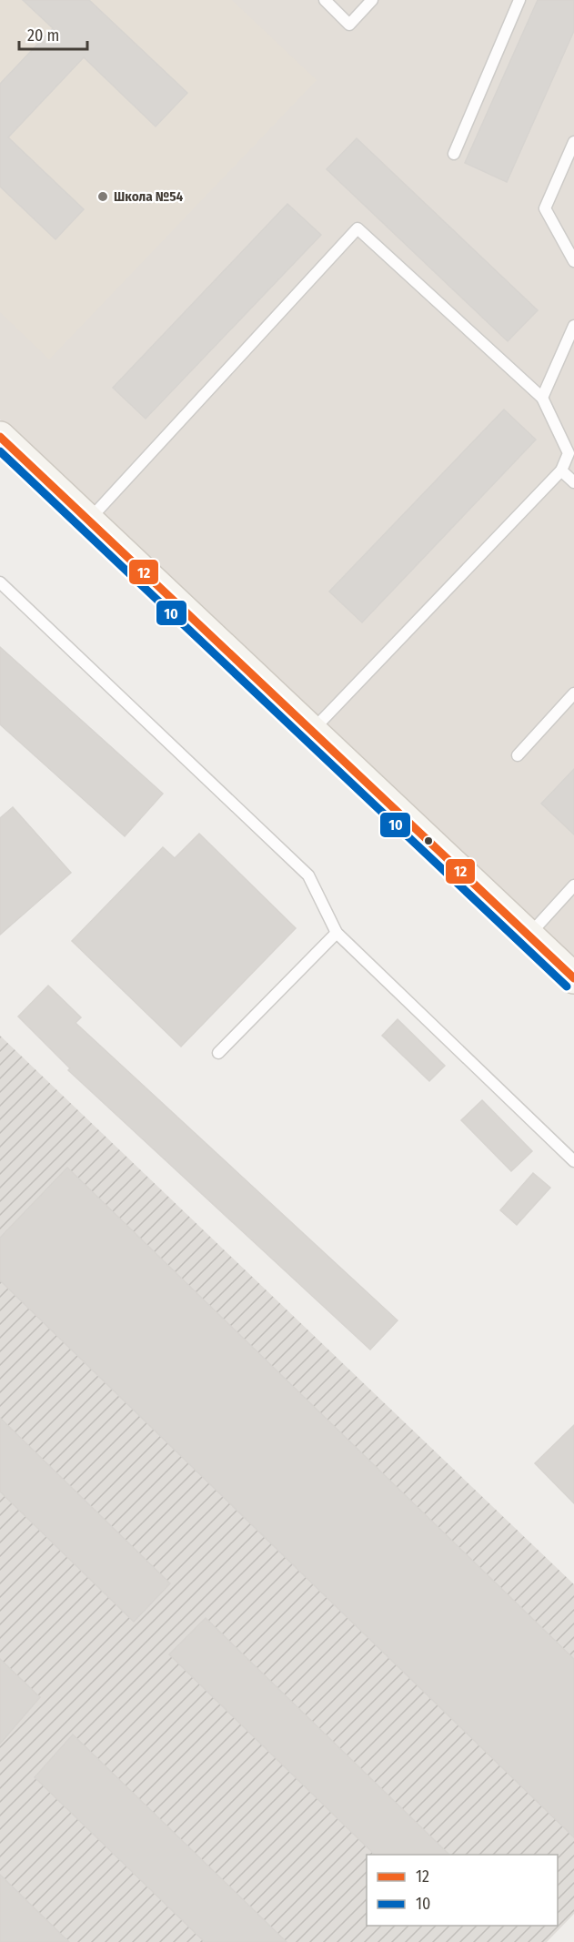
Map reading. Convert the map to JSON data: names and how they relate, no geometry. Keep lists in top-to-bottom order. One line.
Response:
{"places":["Школа №54"],"lines":["transit line 12","transit line 10"],"legend":["12","10"],"scale_bar":"20 m"}
